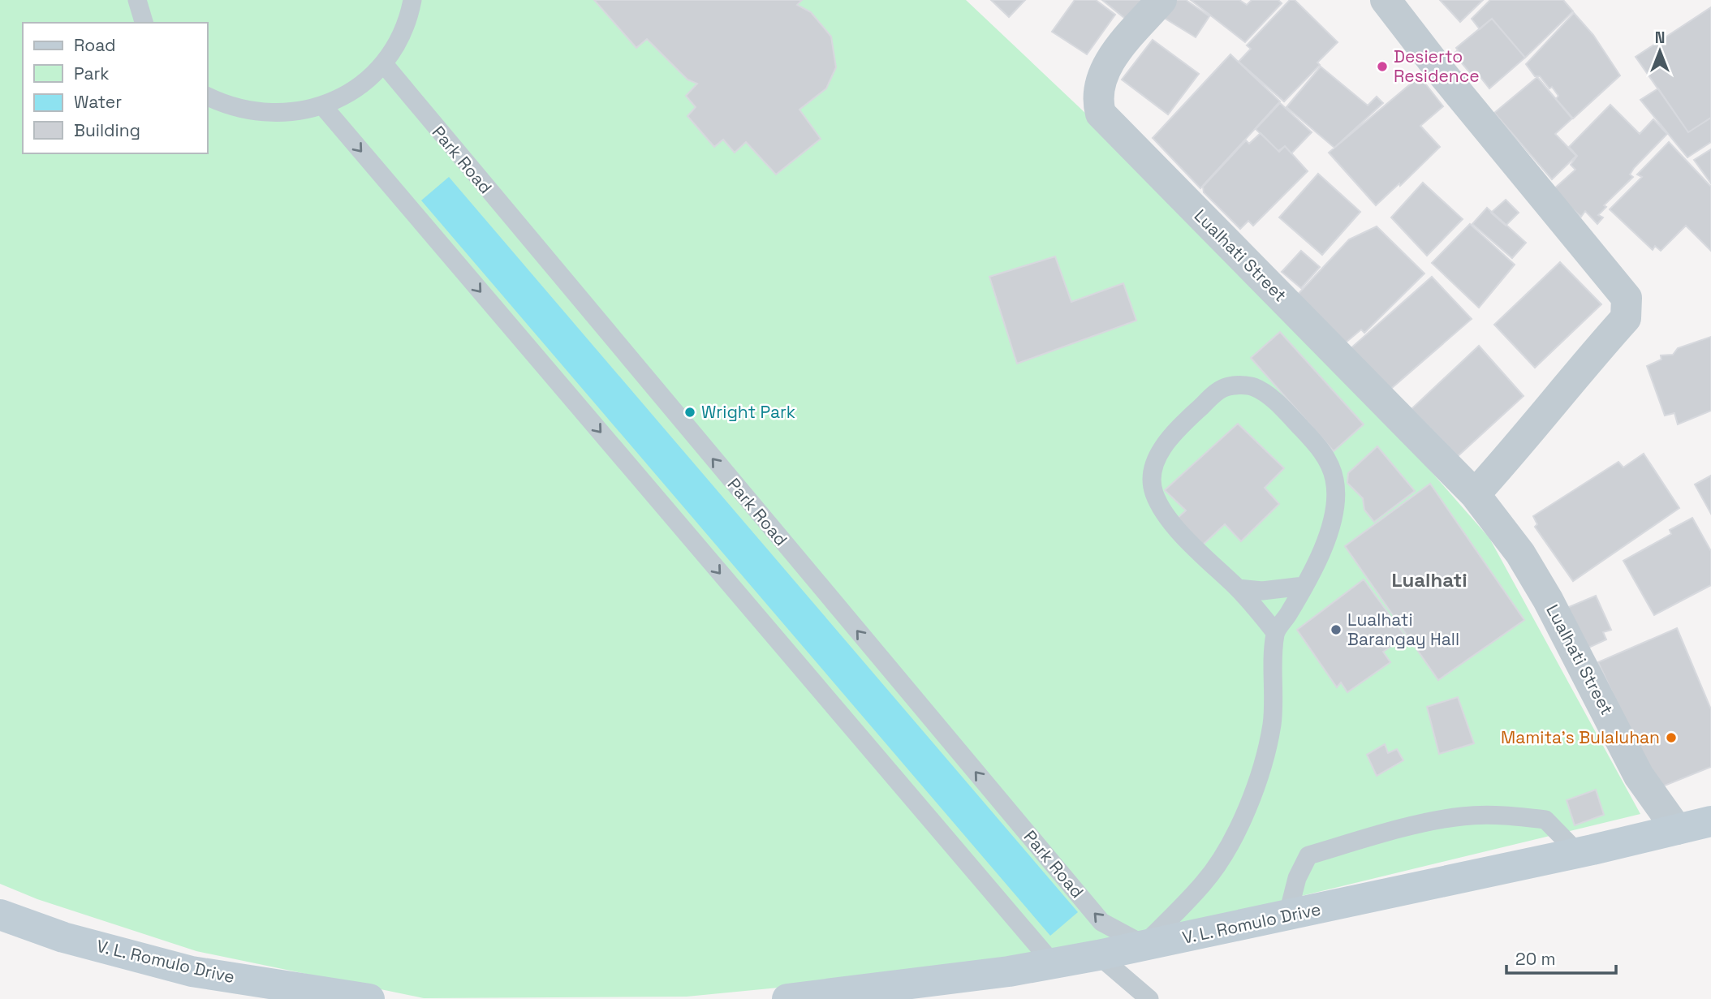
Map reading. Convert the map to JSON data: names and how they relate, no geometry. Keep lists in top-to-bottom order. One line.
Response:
{"streets":{"main road":["V. L. Romulo Drive"],"street":["Lualhati Street"],"lane":["Park Road"]},"crossings":[["Park Road","V. L. Romulo Drive"],["Lualhati Street","V. L. Romulo Drive"]],"districts":["Lualhati"],"places":["Desierto Residence","Wright Park","Lualhati Barangay Hall","Mamita's Bulaluhan"],"legend":["Road","Park","Water","Building"],"scale_bar":"20 m","north":"top"}
